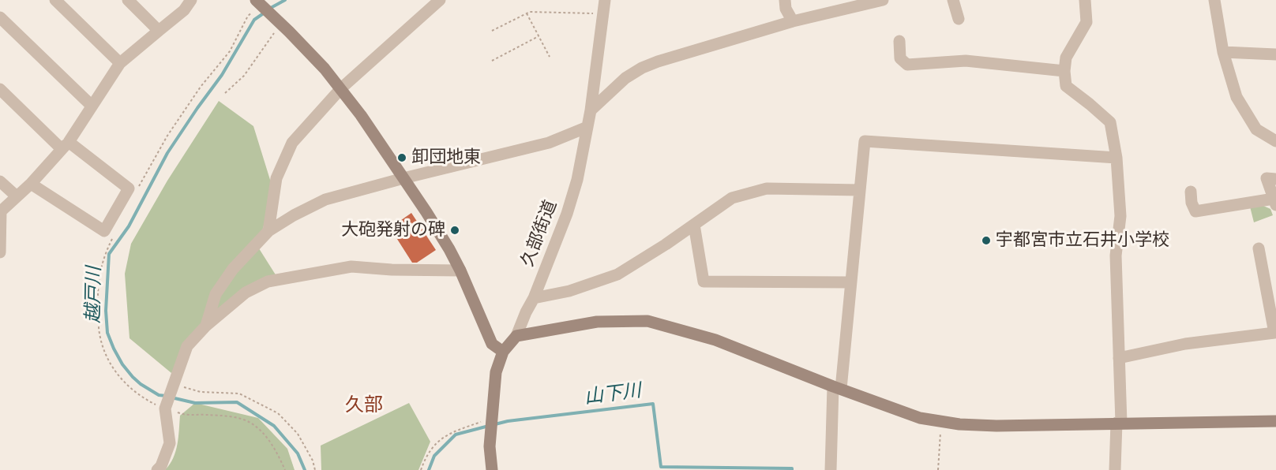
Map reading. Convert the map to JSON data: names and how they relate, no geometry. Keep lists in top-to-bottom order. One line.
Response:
{"streets":{"street":["久部街道"]},"districts":["久部"],"water":["越戸川","山下川"],"places":["卸団地東","大砲発射の碑","宇都宮市立石井小学校"]}
